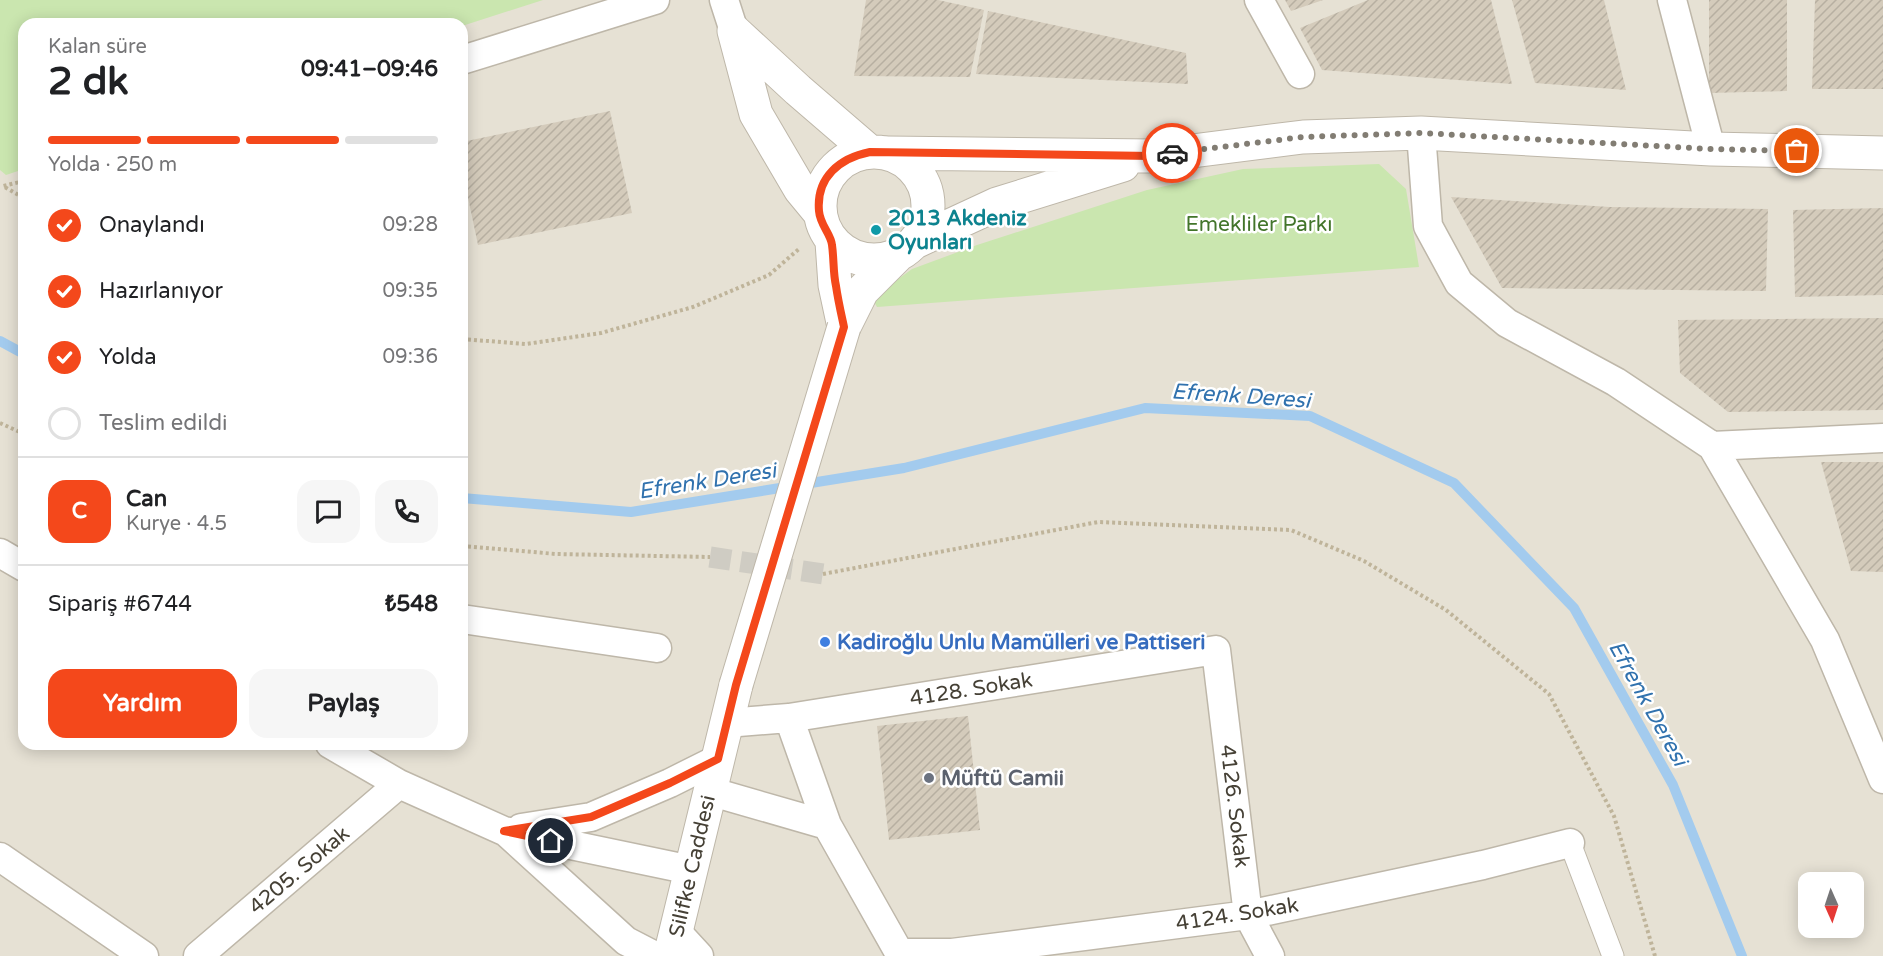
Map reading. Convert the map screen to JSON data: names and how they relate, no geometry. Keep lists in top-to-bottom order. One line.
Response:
{"streets":{"street":["4128. Sokak","4126. Sokak","Silifke Caddesi","4205. Sokak","4124. Sokak"]},"crossings":[["4128. Sokak","4126. Sokak"],["4128. Sokak","Silifke Caddesi"],["4126. Sokak","4124. Sokak"]],"water":["Efrenk Deresi"],"parks":["Emekliler Parkı"],"places":["2013 Akdeniz Oyunları","Kadiroğlu Unlu Mamülleri ve Pattiseri","Müftü Camii"],"north":"bottom","page":{"heading":["2 dk","Kalan süre","09:41–09:46"],"panel":["Can","Kurye · 4.5","Sipariş #6744","₺548"],"bar":"Yolda · 250 m","list":[["Onaylandı","09:28"],["Hazırlanıyor","09:35"],["Yolda","09:36"],"Teslim edildi"],"round":"C","buttons":["Yardım","Paylaş"]}}
